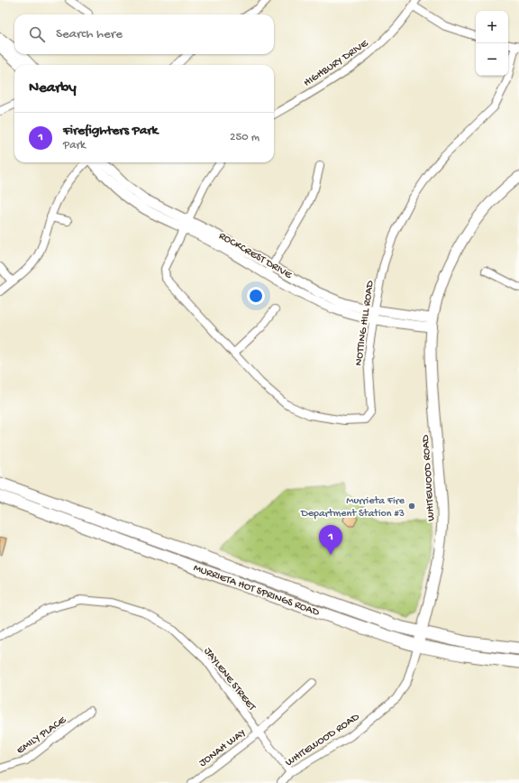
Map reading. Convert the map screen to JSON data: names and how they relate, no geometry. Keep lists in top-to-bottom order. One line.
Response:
{"streets":{"main road":["WHITEWOOD ROAD","MURRIETA HOT SPRINGS ROAD"],"street":["HIGHBURY DRIVE","ROCKCREST DRIVE","NOTTING HILL ROAD","JAYLENE STREET","EMILY PLACE","JONAH WAY"]},"crossings":[["ROCKCREST DRIVE","NOTTING HILL ROAD"],["ROCKCREST DRIVE","WHITEWOOD ROAD"],["WHITEWOOD ROAD","MURRIETA HOT SPRINGS ROAD"],["WHITEWOOD ROAD","JAYLENE STREET"],["JAYLENE STREET","JONAH WAY"]],"places":["Murrieta Fire Department Station #3"],"page":{"map_buttons":["+","−"],"search":"Search here","heading":"Nearby","list":[{"mark":"1","name":"Firefighters Park","note":"Park","value":"250 m"}],"pins":"1"}}
